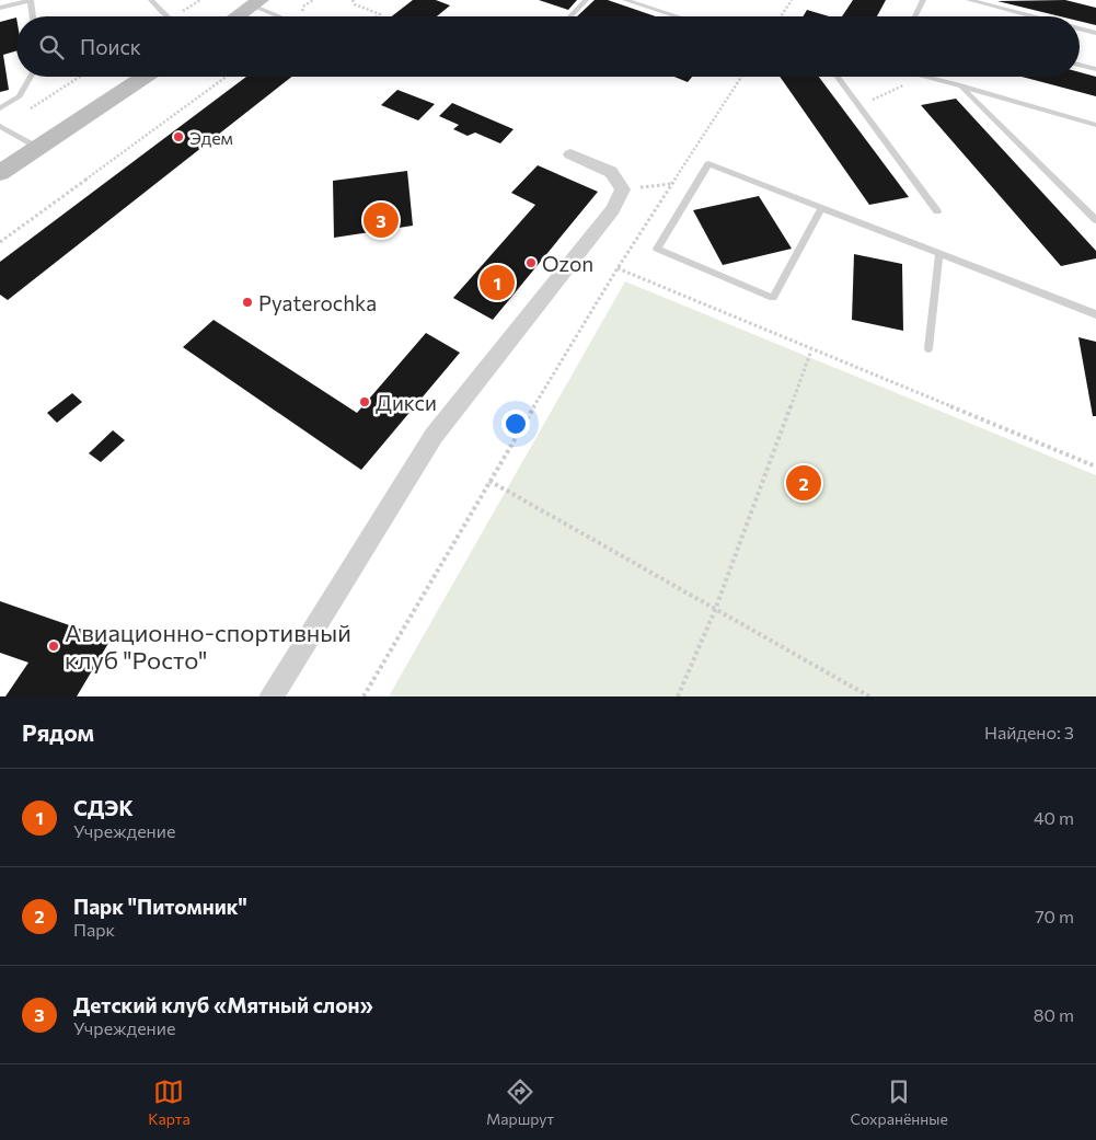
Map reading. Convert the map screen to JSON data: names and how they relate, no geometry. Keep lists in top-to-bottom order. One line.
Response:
{"places":["Эдем","Ozon","Pyaterochka","Дикси","Авиационно-спортивный клуб \"Росто\""],"page":{"search":"Поиск","pins":["3","1","2"],"heading":["Рядом","Найдено: 3"],"list":[{"mark":"1","name":"СДЭК","note":"Учреждение","value":"40 m"},{"mark":"2","name":"Парк \"Питомник\"","note":"Парк","value":"70 m"},{"mark":"3","name":"Детский клуб «Мятный слон»","note":"Учреждение","value":"80 m"}],"nav":["Карта","Маршрут","Сохранённые"]}}
